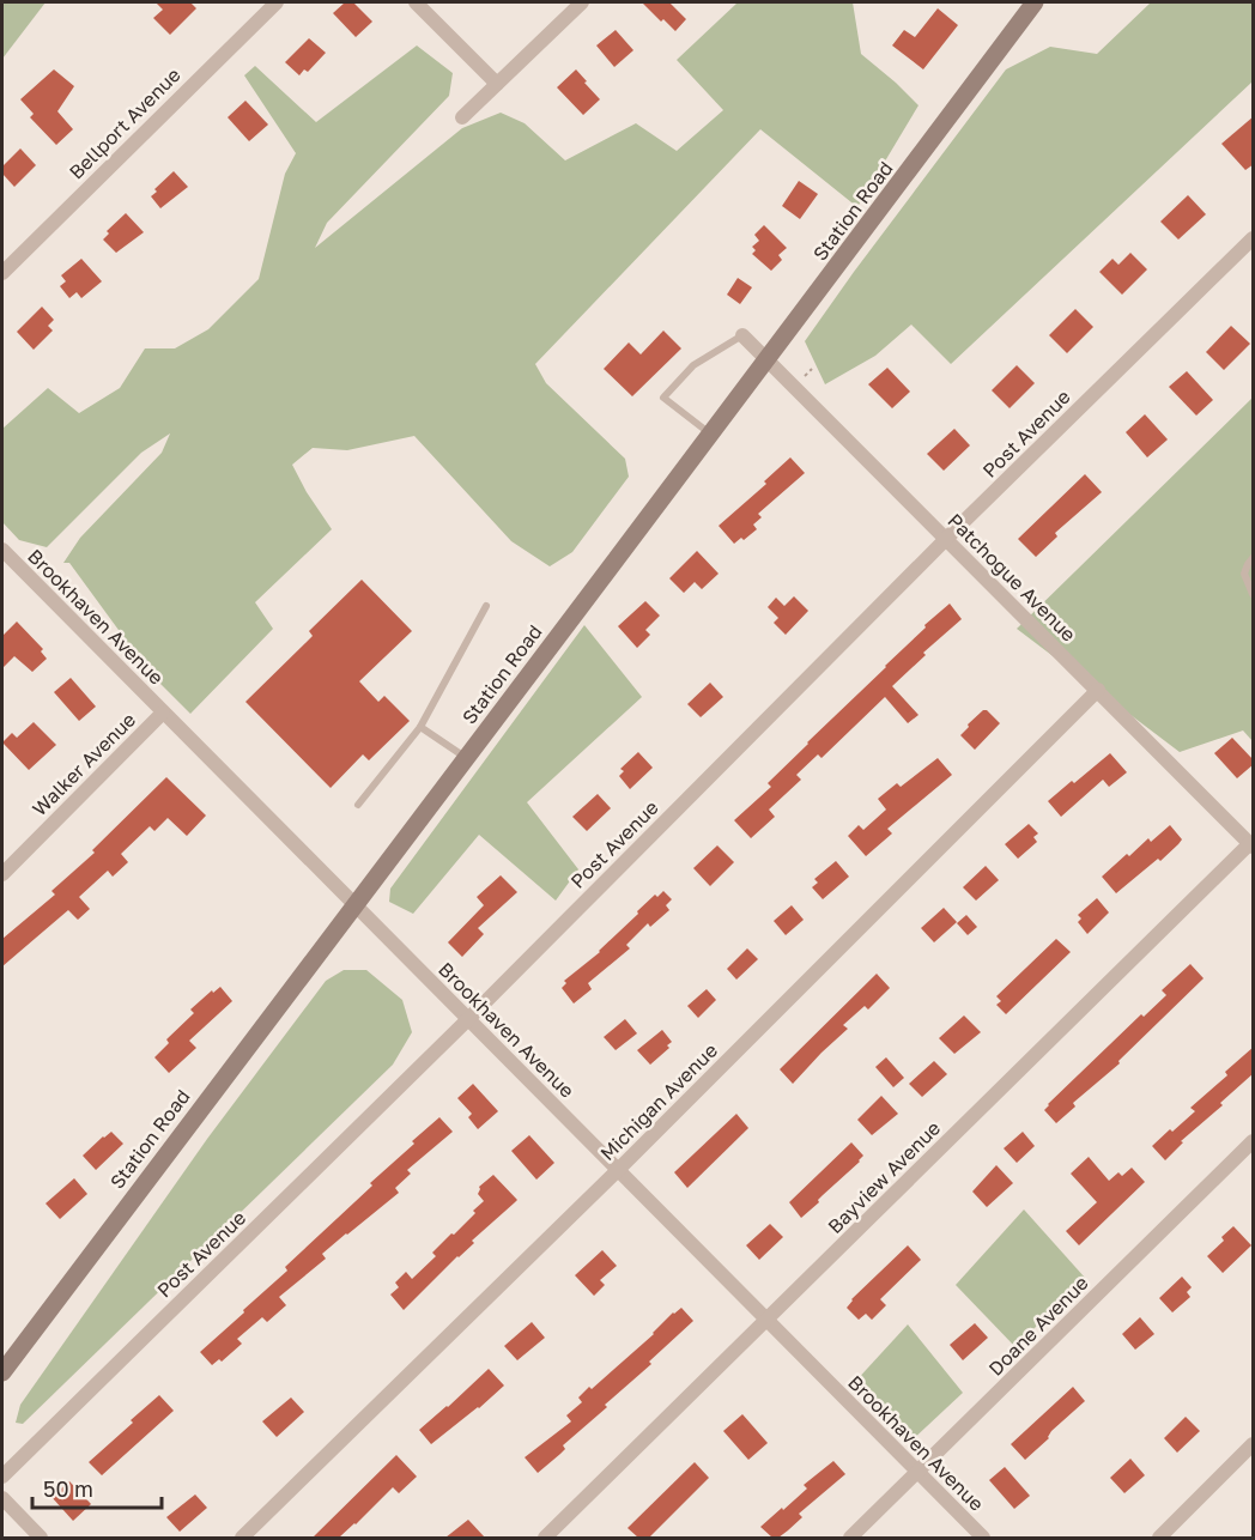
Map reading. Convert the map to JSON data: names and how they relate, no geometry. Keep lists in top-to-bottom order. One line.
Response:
{"streets":{"main road":["Station Road"],"street":["Bellport Avenue","Post Avenue","Patchogue Avenue","Brookhaven Avenue","Walker Avenue","Michigan Avenue","Bayview Avenue","Doane Avenue"]},"crossings":[["Station Road","Patchogue Avenue"],["Station Road","Brookhaven Avenue"],["Post Avenue","Patchogue Avenue"],["Post Avenue","Brookhaven Avenue"],["Patchogue Avenue","Michigan Avenue"],["Patchogue Avenue","Bayview Avenue"],["Brookhaven Avenue","Walker Avenue"],["Brookhaven Avenue","Michigan Avenue"],["Brookhaven Avenue","Bayview Avenue"],["Brookhaven Avenue","Doane Avenue"]],"scale_bar":"50 m"}
